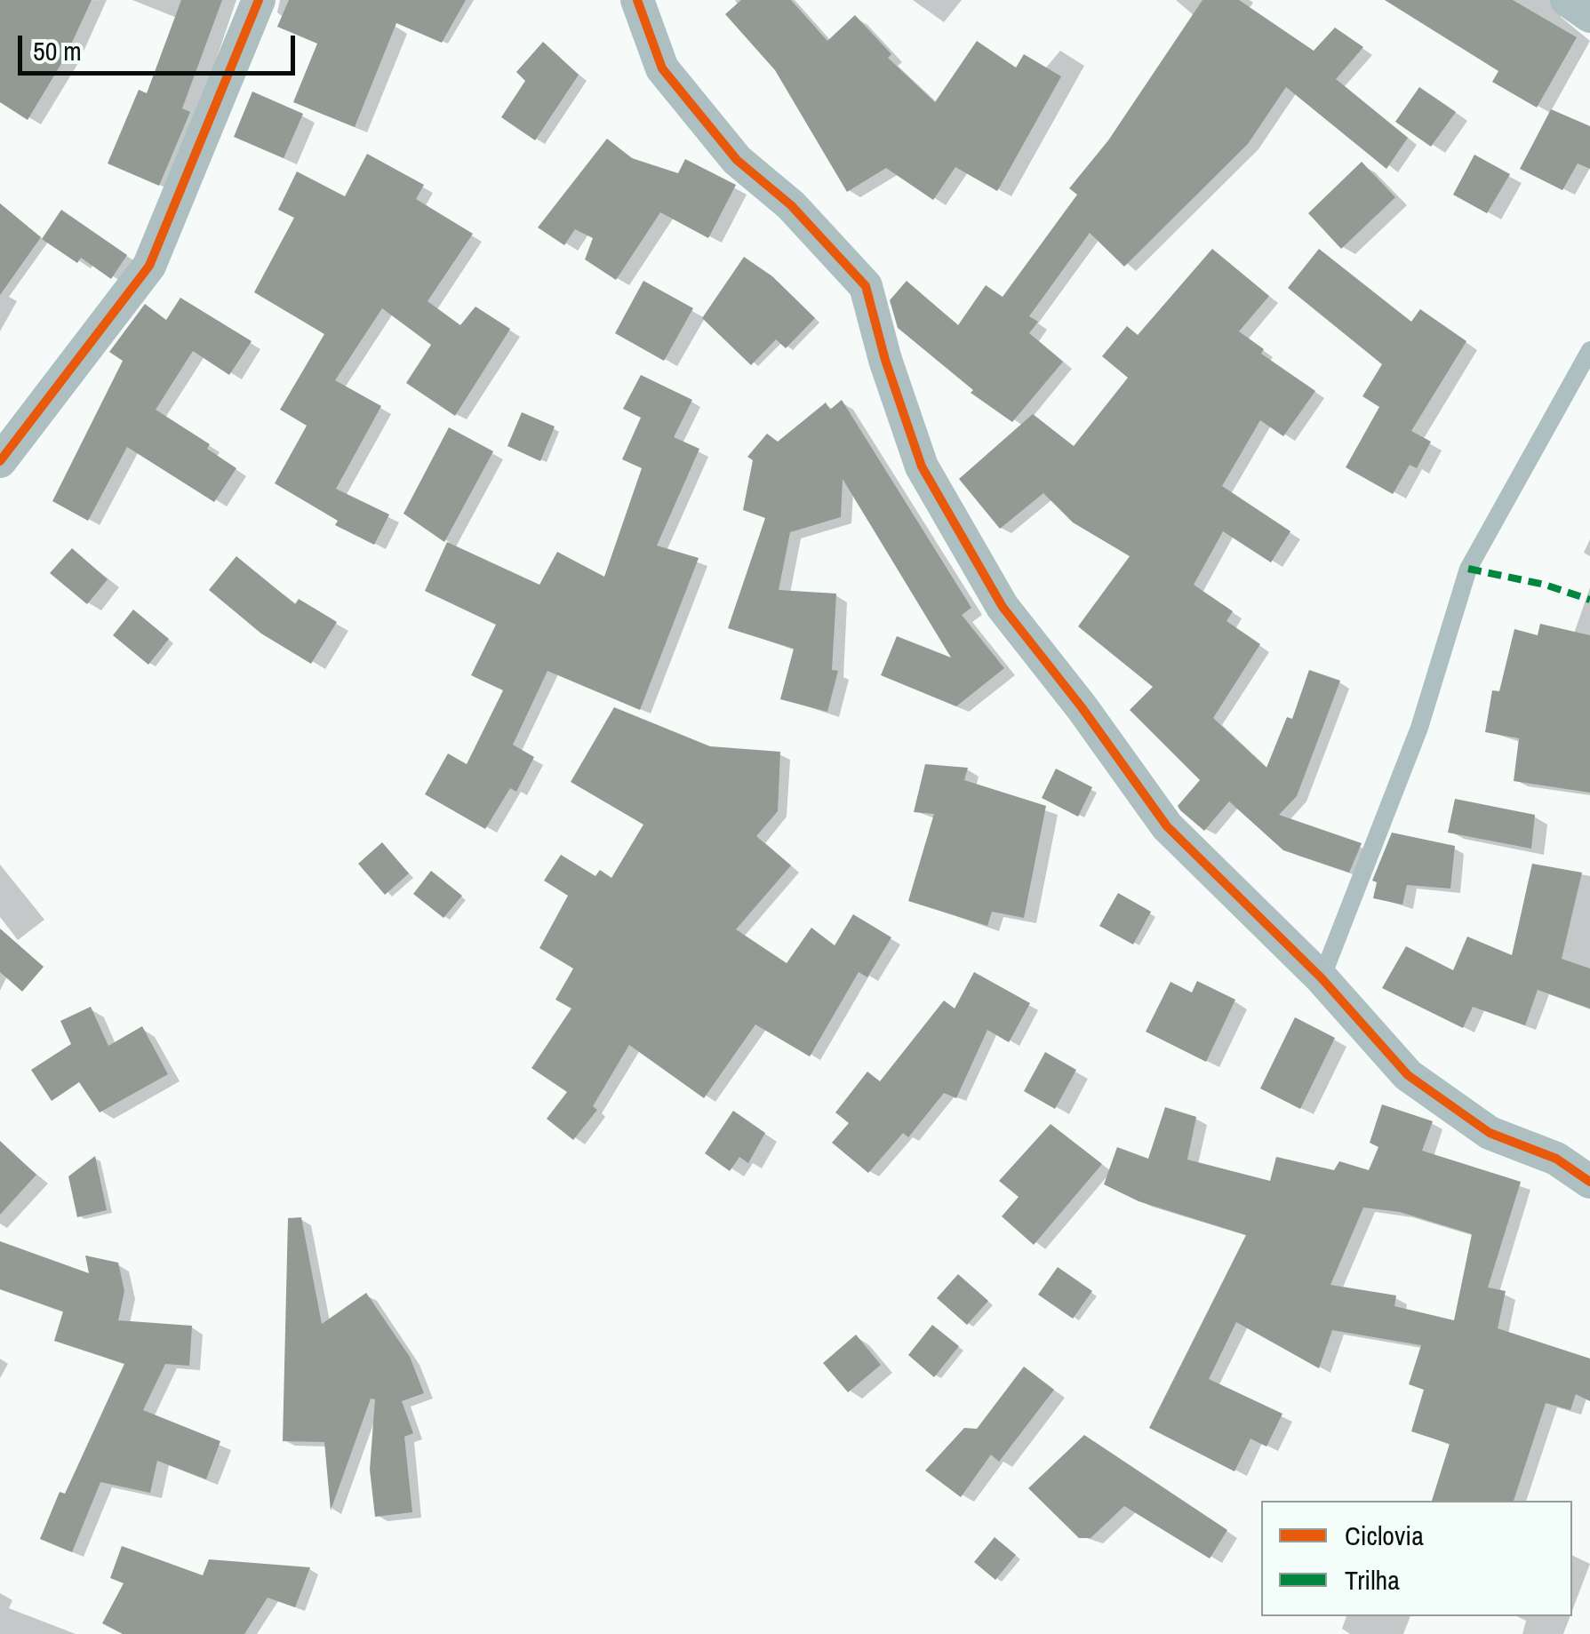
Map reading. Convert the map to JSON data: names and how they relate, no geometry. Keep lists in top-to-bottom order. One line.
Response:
{"legend":["Ciclovia","Trilha"],"scale_bar":"50 m"}
